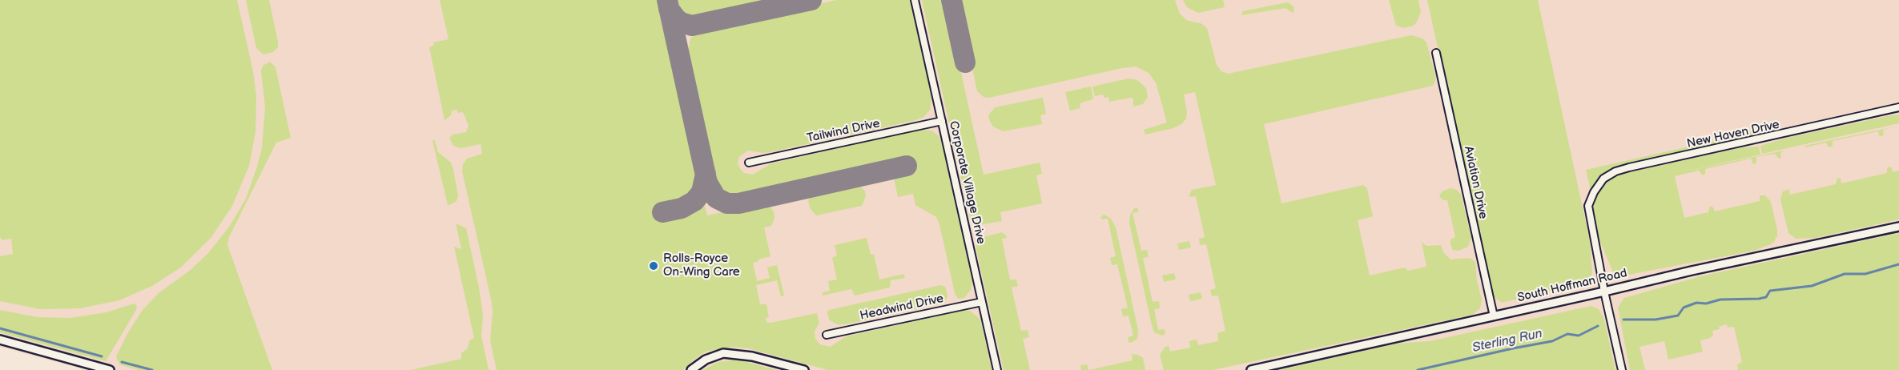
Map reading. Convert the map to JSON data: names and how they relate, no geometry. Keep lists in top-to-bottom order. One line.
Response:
{"streets":{"street":["Tailwind Drive","New Haven Drive","Corporate Village Drive","Aviation Drive","South Hoffman Road","Headwind Drive"]},"crossings":[["Tailwind Drive","Corporate Village Drive"],["New Haven Drive","South Hoffman Road"],["Corporate Village Drive","Headwind Drive"],["Aviation Drive","South Hoffman Road"]],"water":["Sterling Run"],"places":["Rolls-Royce On-Wing Care"]}
